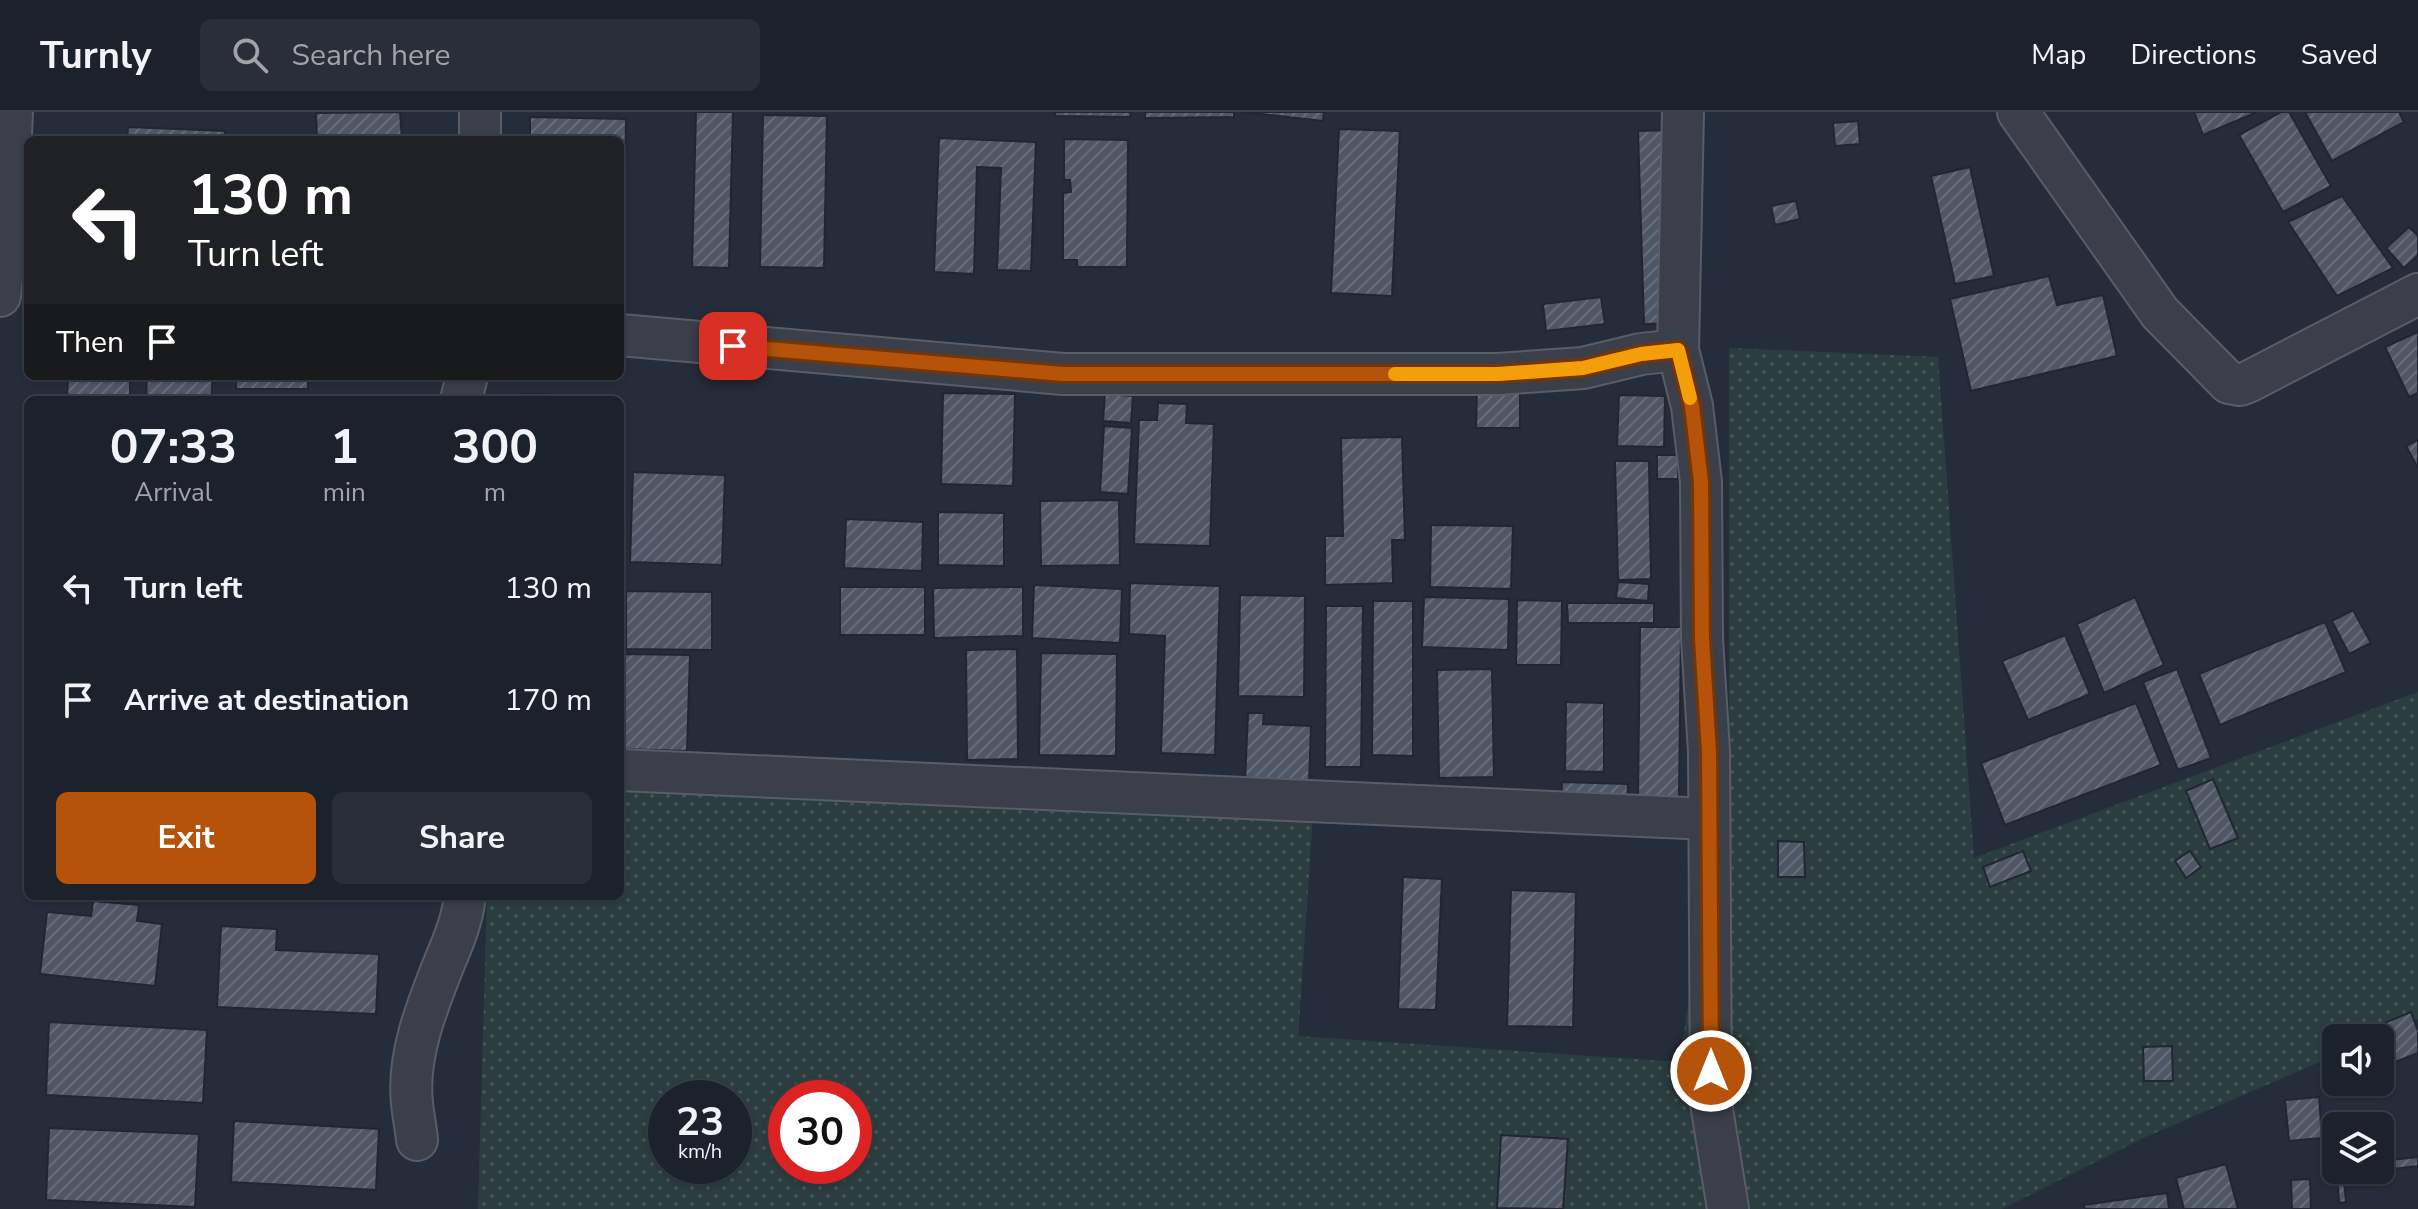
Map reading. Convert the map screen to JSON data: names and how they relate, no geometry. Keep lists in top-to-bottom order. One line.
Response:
{"page":{"header":"Turnly","search":"Search here","nav":["Map","Directions","Saved"],"turn":["130 m","Turn left"],"then":"Then","eta":["07:33","Arrival","1","min","300","m"],"list":[{"name":"Turn left","value":"130 m"},{"name":"Arrive at destination","value":"170 m"}],"buttons":["Exit","Share"],"speed":"23 km/h","limit":"30"}}
